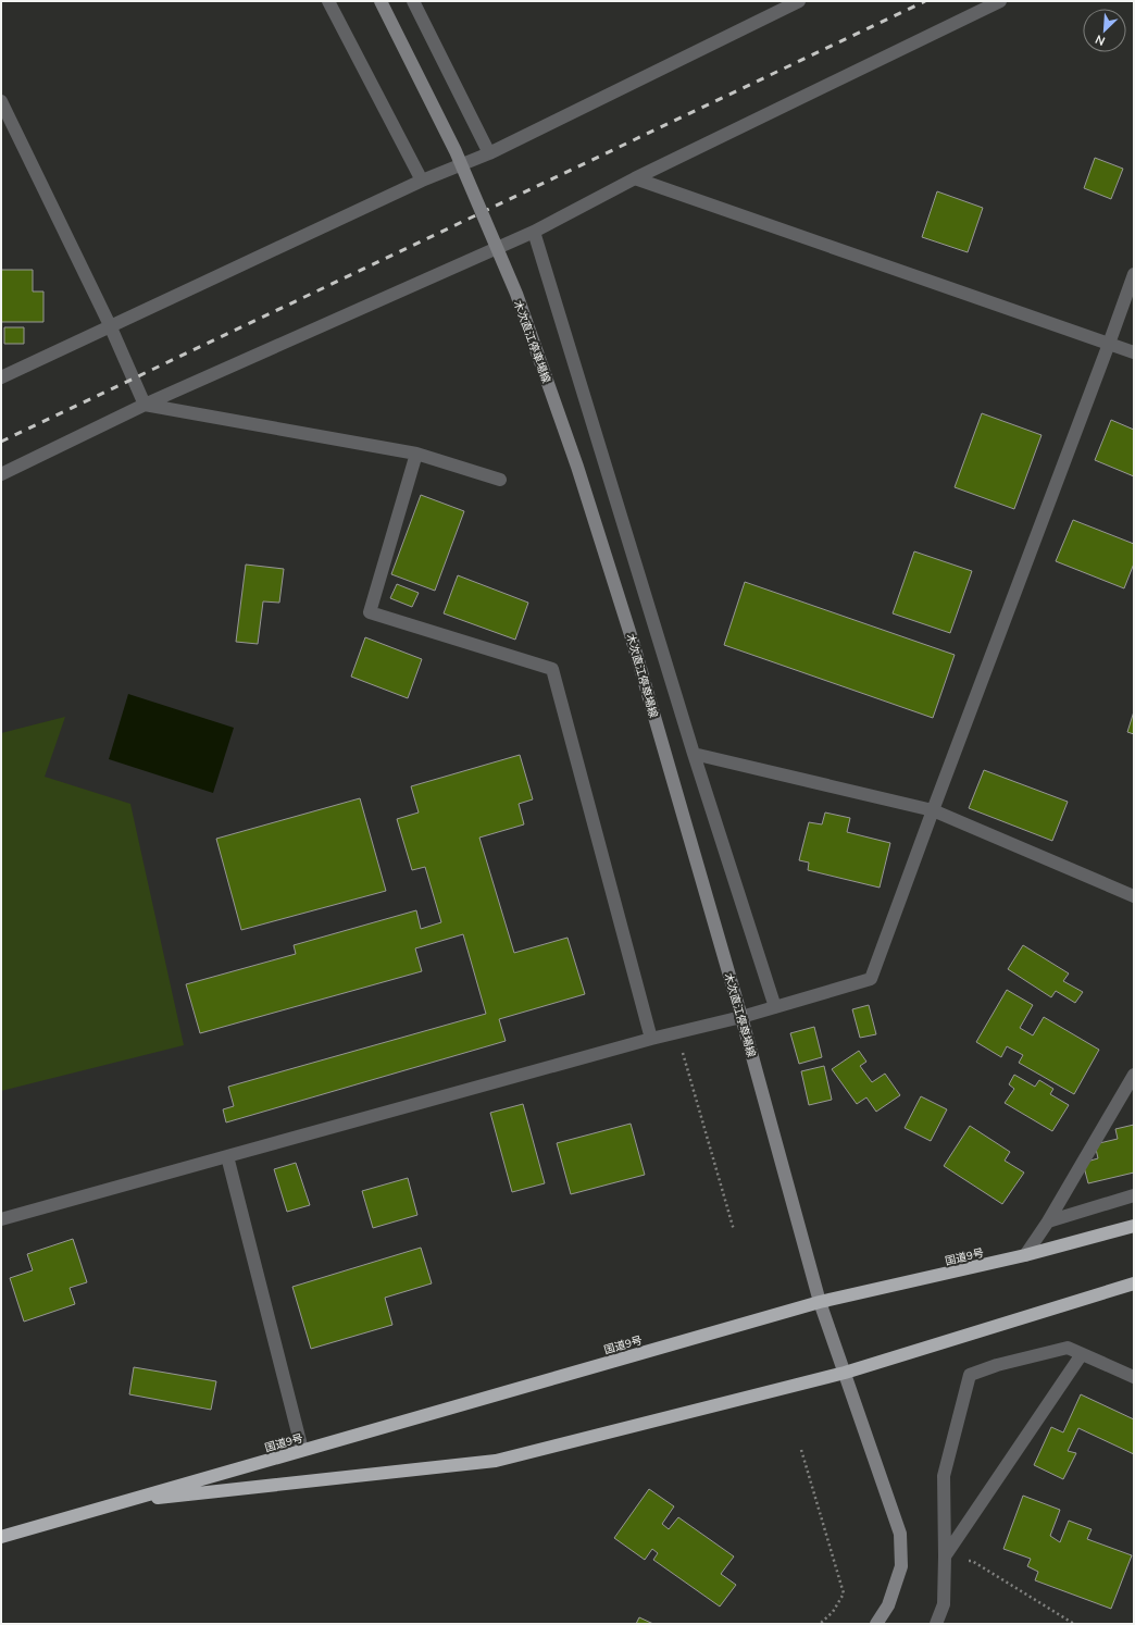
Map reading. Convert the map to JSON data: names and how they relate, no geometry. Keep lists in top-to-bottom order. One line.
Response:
{"streets":{"highway":["国道9号"],"main road":["木次直江停車場線"]},"crossings":[["木次直江停車場線","国道9号"]],"north":"bottom left"}
